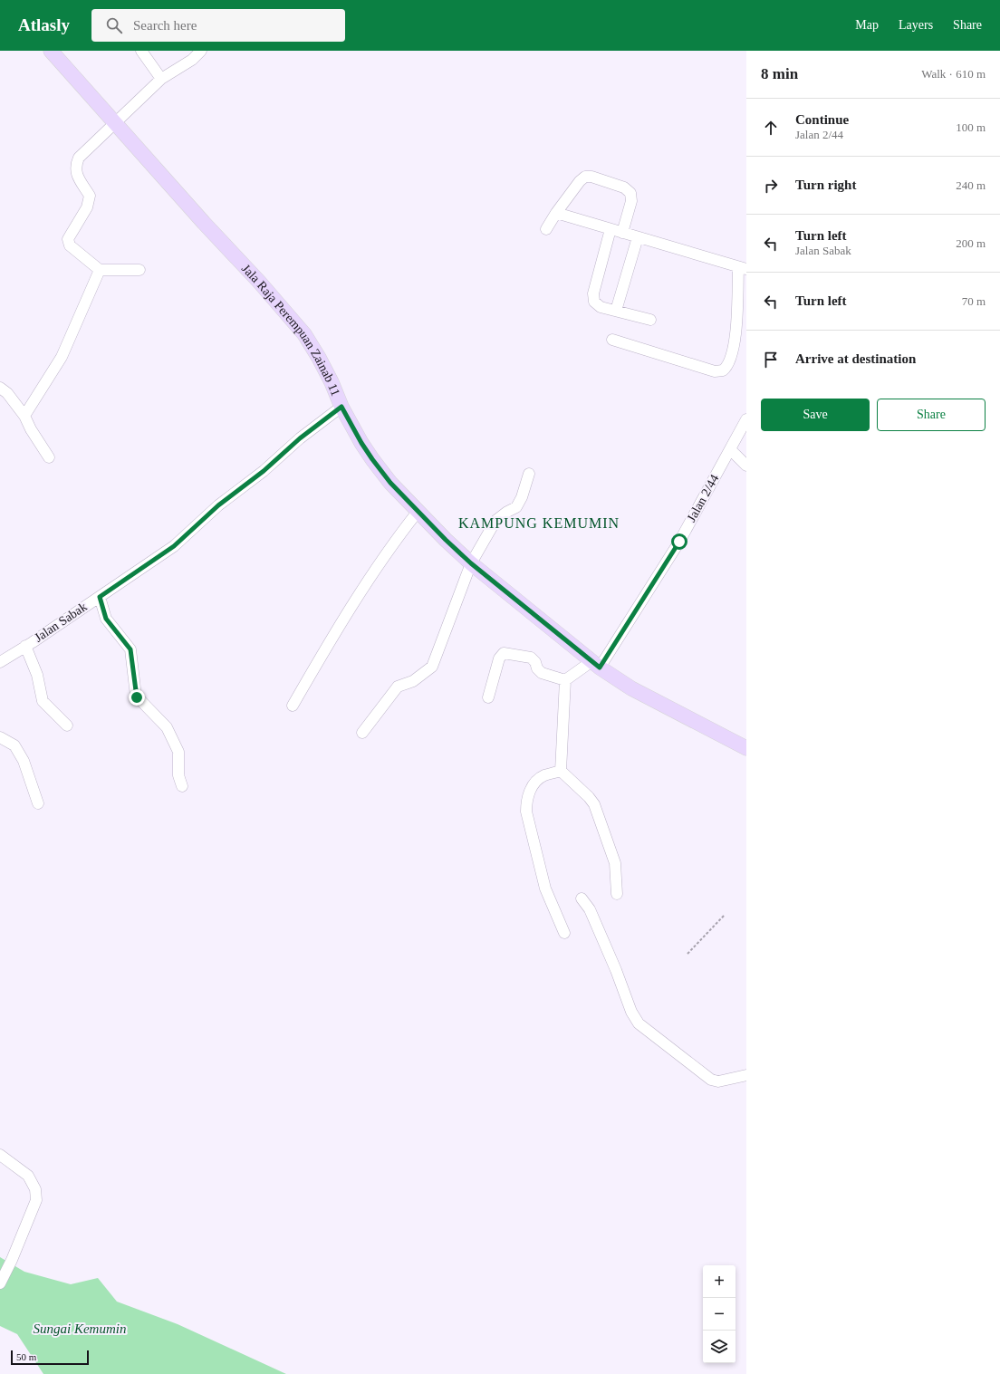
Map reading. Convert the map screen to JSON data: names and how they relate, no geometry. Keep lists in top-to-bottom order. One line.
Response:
{"streets":{"main road":["Jala Raja Perempuan Zainab 11"],"street":["Jalan 2/44","Jalan Sabak"]},"crossings":[["Jala Raja Perempuan Zainab 11","Jalan 2/44"],["Jala Raja Perempuan Zainab 11","Jalan Sabak"]],"districts":["KAMPUNG KEMUMIN"],"water":["Sungai Kemumin"],"scale_bar":"50 m","page":{"header":"Atlasly","search":"Search here","nav":["Map","Layers","Share"],"heading":["8 min","Walk · 610 m"],"list":[["Continue","Jalan 2/44","100 m"],["Turn right","240 m"],["Turn left","Jalan Sabak","200 m"],["Turn left","70 m"],"Arrive at destination"],"buttons":["Save","Share"],"map_buttons":["+","−"],"scale":"50 m"}}
